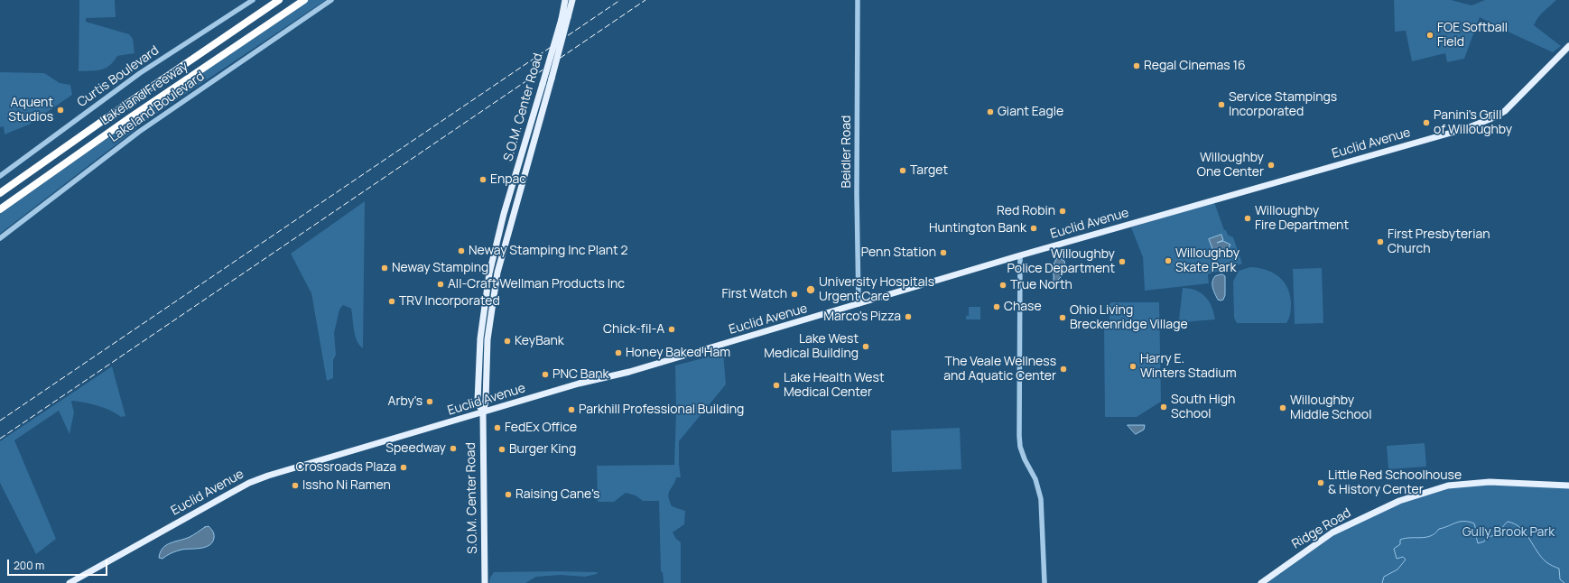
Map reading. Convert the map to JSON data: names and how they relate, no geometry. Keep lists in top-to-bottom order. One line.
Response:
{"streets":{"highway":["Lakeland Freeway"],"main road":["S.O.M. Center Road","Euclid Avenue","Ridge Road"],"street":["Curtis Boulevard","Lakeland Boulevard","Beidler Road"]},"crossings":[["S.O.M. Center Road","Euclid Avenue"],["Euclid Avenue","Beidler Road"]],"parks":["Gully Brook Park"],"places":["FOE Softball Field","Regal Cinemas 16","Service Stampings Incorporated","Aquent Studios","Giant Eagle","Panini's Grill of Willoughby","Willoughby One Center","Target","Enpac","Red Robin","Willoughby Fire Department","Huntington Bank","First Presbyterian Church","Neway Stamping Inc Plant 2","Penn Station","Willoughby Skate Park","Willoughby Police Department","Neway Stamping","All-Craft Wellman Products Inc","True North","University Hospitals Urgent Care","First Watch","TRV Incorporated","Chase","Marco's Pizza","Ohio Living Breckenridge Village","Chick-fil-A","KeyBank","Lake West Medical Building","Honey Baked Ham","Harry E. Winters Stadium","The Veale Wellness and Aquatic Center","PNC Bank","Lake Health West Medical Center","Arby's","South High School","Willoughby Middle School","Parkhill Professional Building","FedEx Office","Speedway","Burger King","Crossroads Plaza","Little Red Schoolhouse & History Center","Issho Ni Ramen","Raising Cane's"],"scale_bar":"200 m"}
